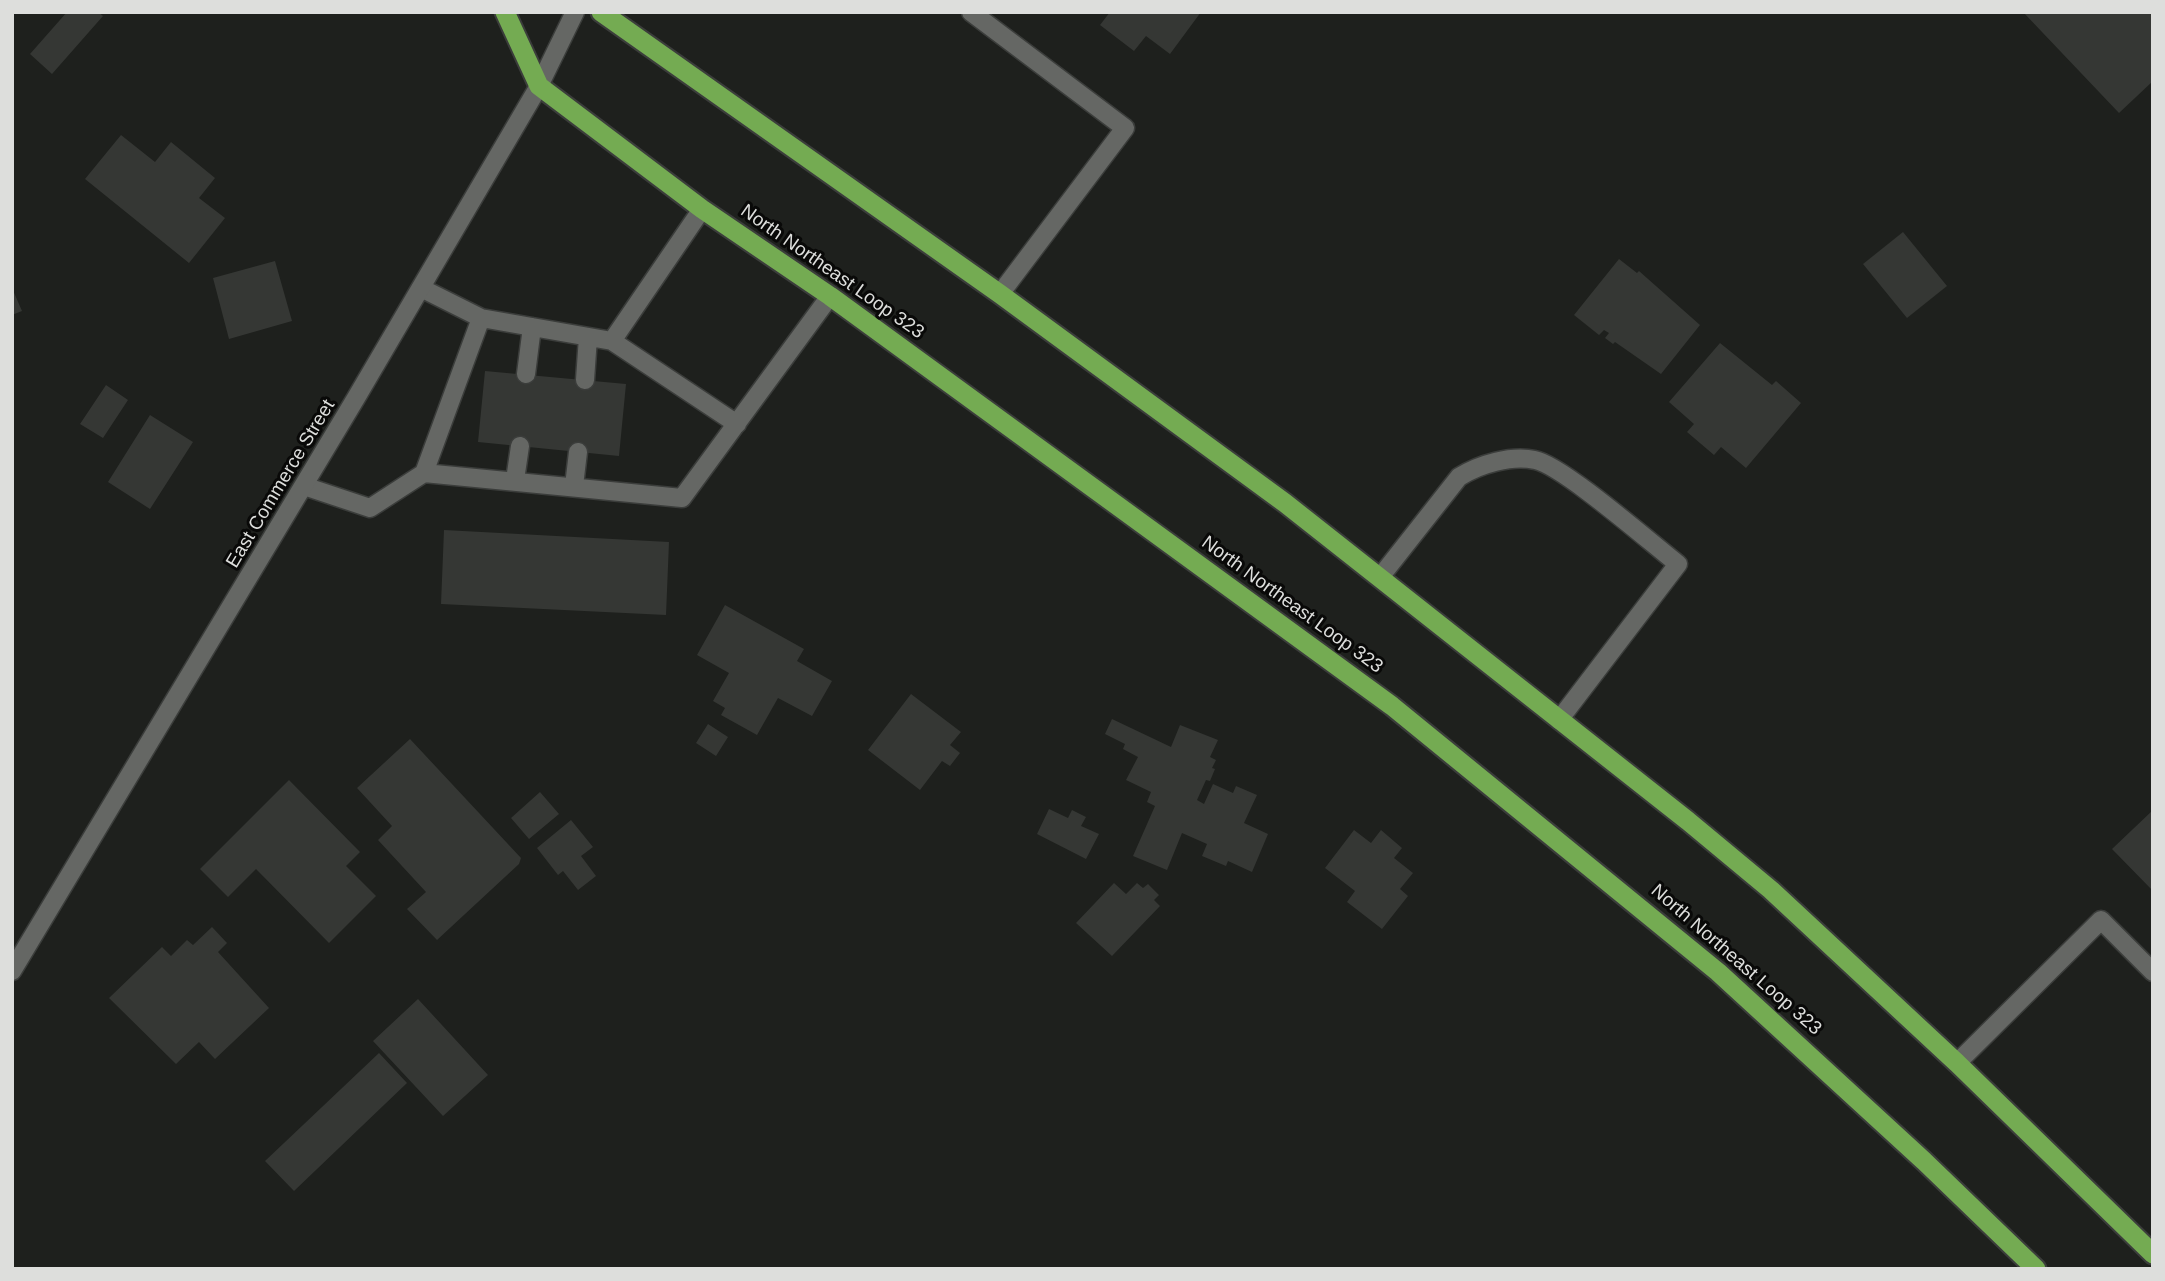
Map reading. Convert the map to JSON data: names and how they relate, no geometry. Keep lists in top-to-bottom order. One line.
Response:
{"streets":{"highway":["North Northeast Loop 323"],"street":["East Commerce Street"]},"crossings":[["North Northeast Loop 323","East Commerce Street"]]}
